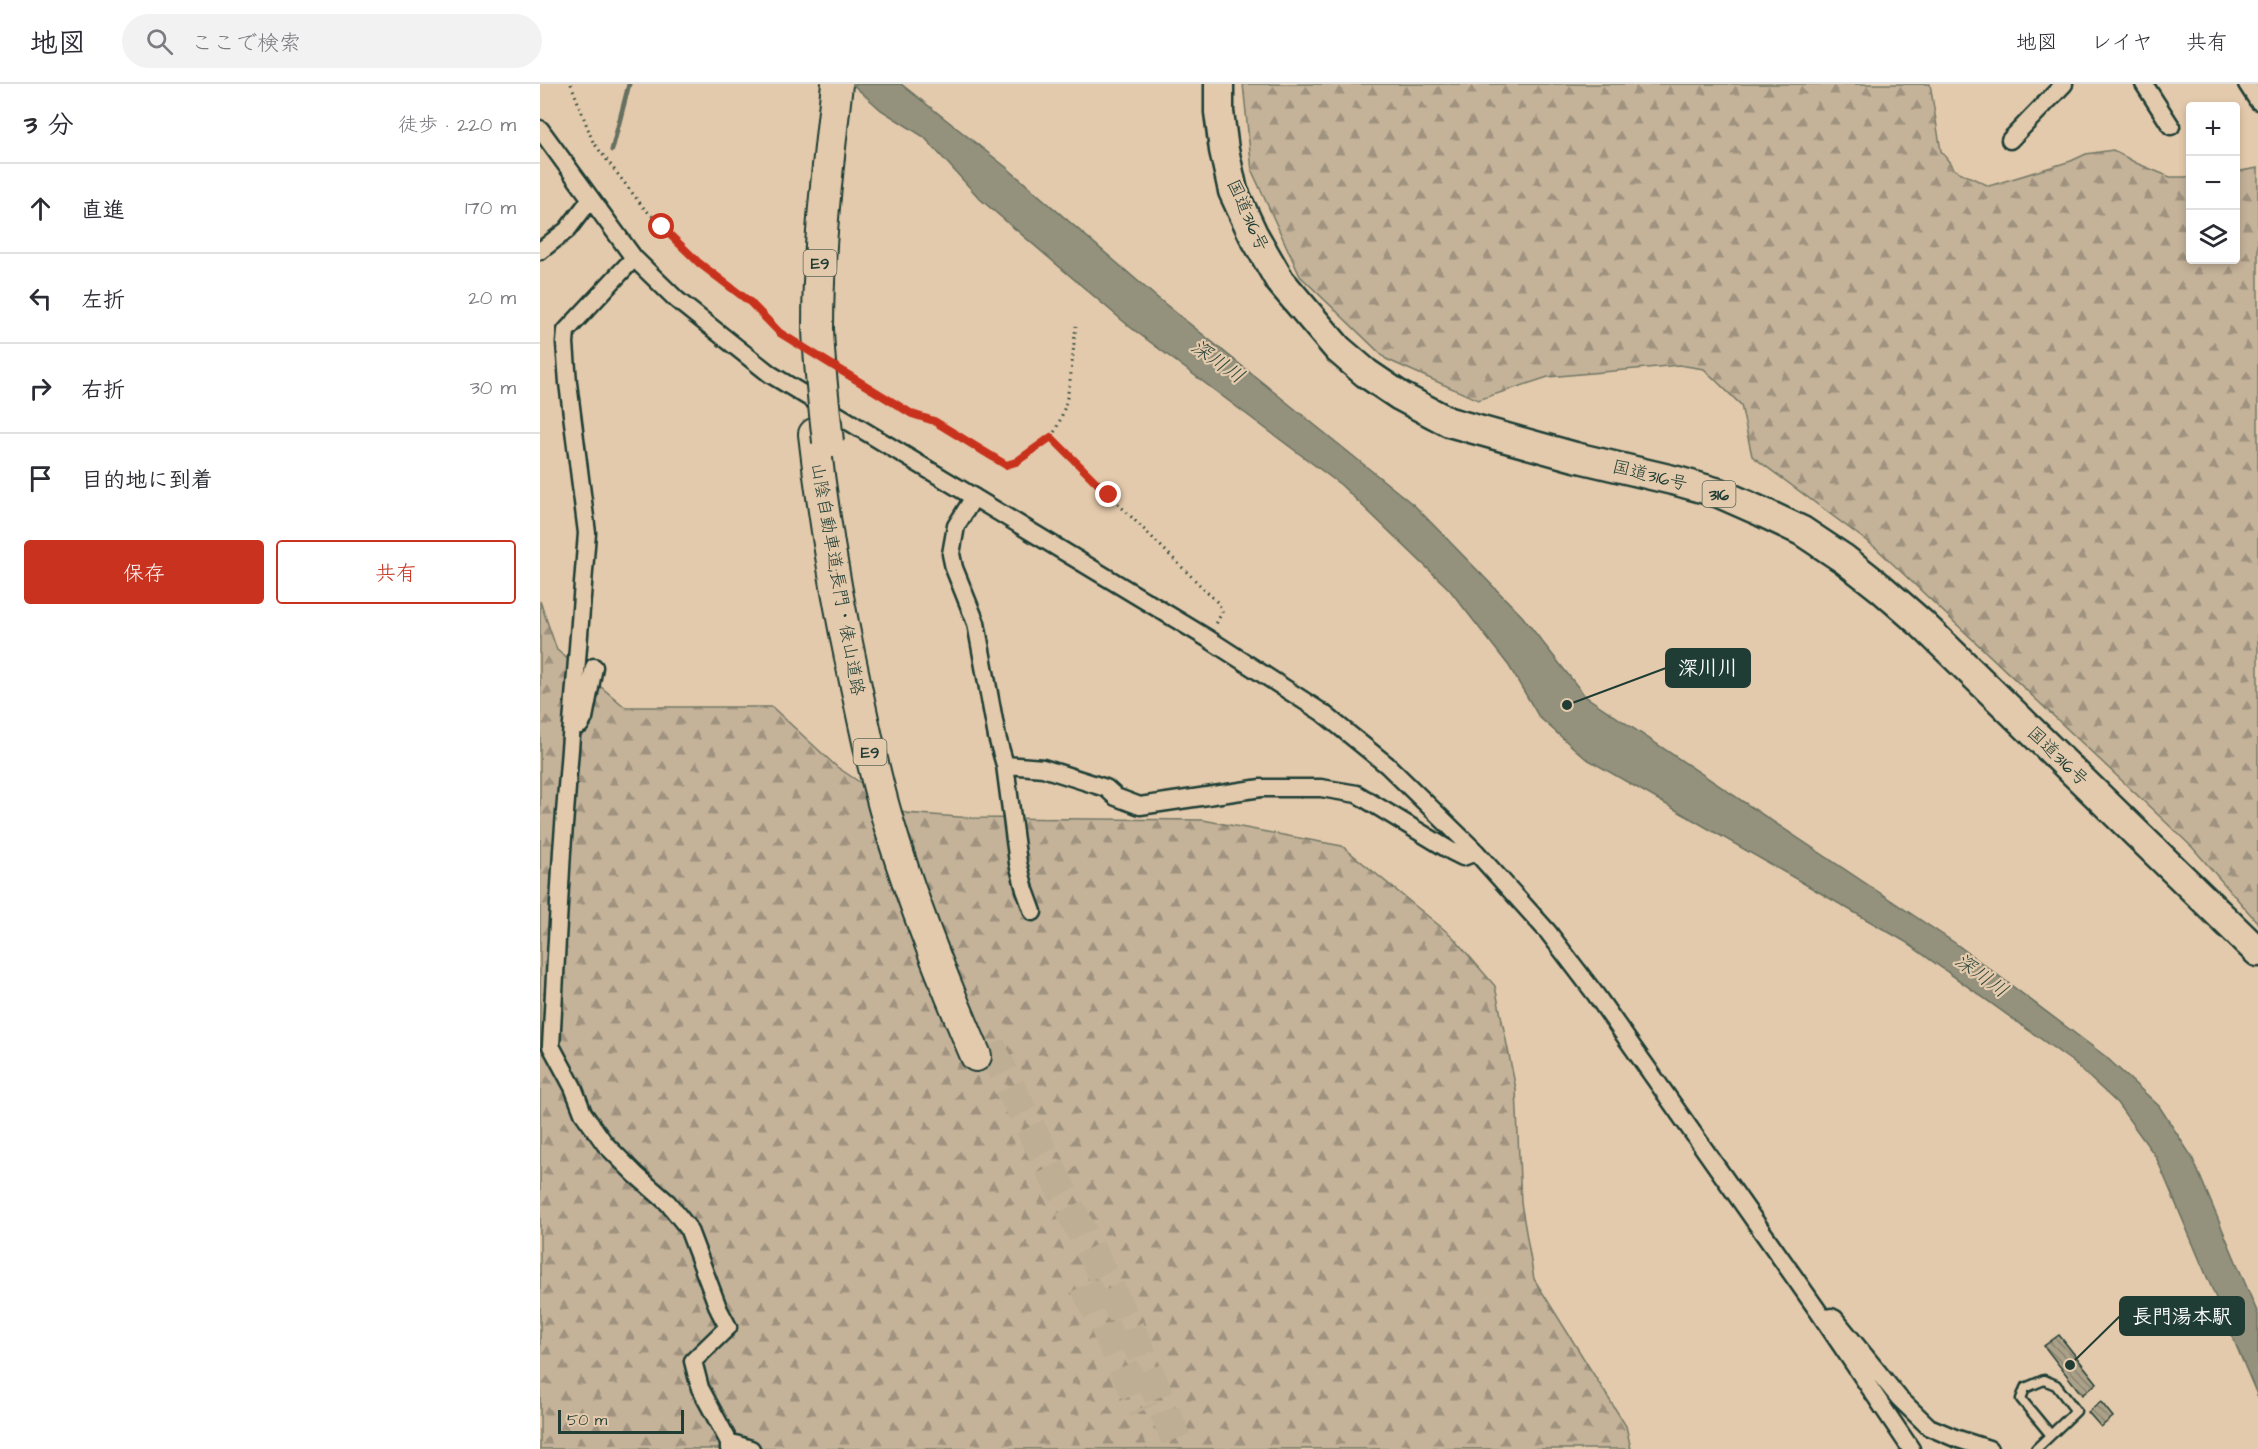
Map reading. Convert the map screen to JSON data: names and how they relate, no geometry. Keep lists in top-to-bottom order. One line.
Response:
{"streets":{"highway":["国道316号","E9","316","山陰自動車道;長門・俵山道路"]},"water":["深川川"],"places":["深川川","長門湯本駅"],"scale_bar":"50 m","page":{"header":"地図","search":"ここで検索","nav":["地図","レイヤ","共有"],"heading":["3 分","徒歩 · 220 m"],"map_buttons":["+","−"],"list":[["直進","170 m"],["左折","20 m"],["右折","30 m"],"目的地に到着"],"buttons":["保存","共有"],"scale":"50 m"}}
